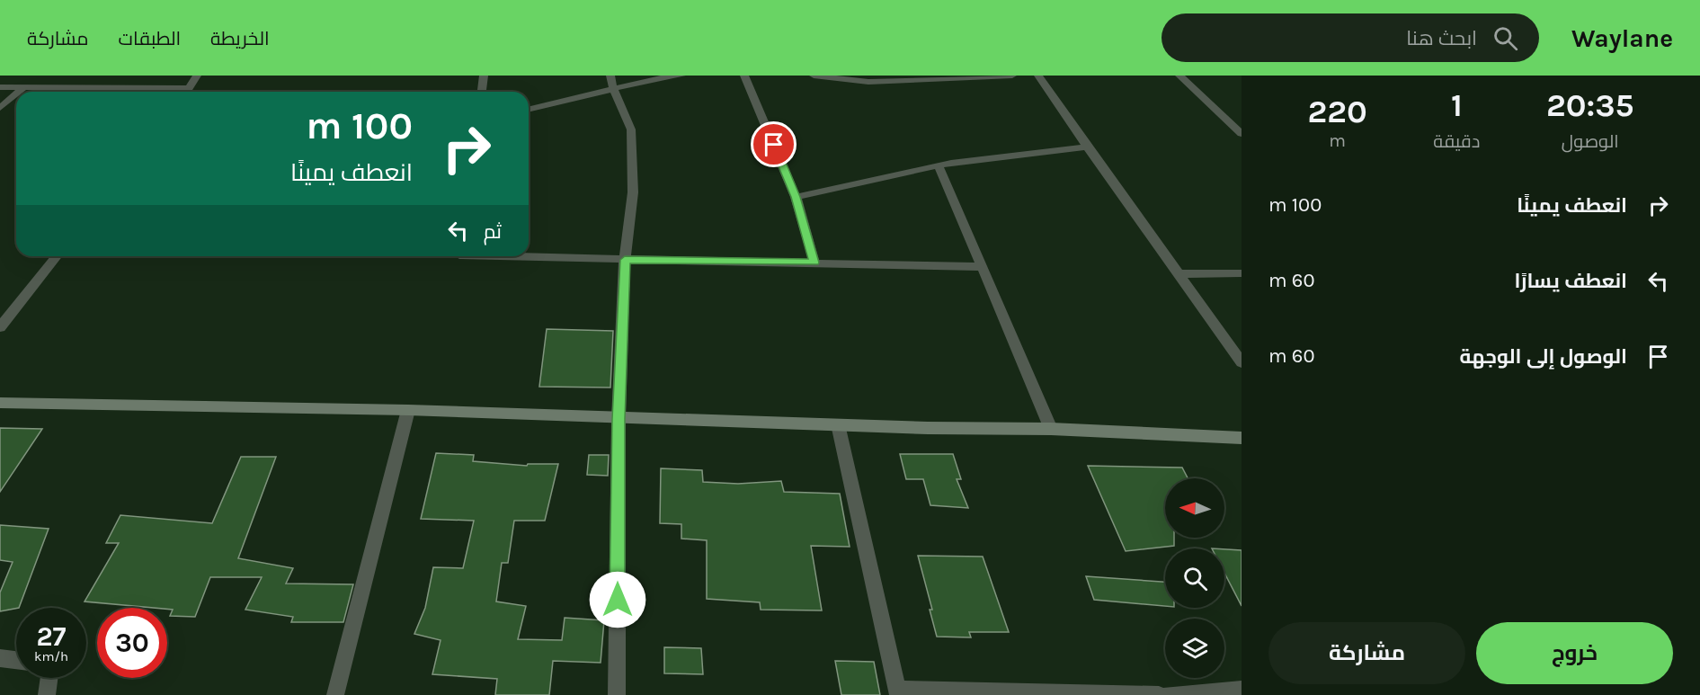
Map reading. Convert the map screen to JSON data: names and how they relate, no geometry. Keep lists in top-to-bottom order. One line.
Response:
{"north":"left","page":{"header":"Waylane","search":"ابحث هنا","nav":["الخريطة","الطبقات","مشاركة"],"eta":["20:35","الوصول","1","دقيقة","220","m"],"turn":["100 m","انعطف يمينًا"],"list":[{"name":"انعطف يمينًا","value":"100 m"},{"name":"انعطف يسارًا","value":"60 m"},{"name":"الوصول إلى الوجهة","value":"60 m"}],"then":"ثم","speed":"27 km/h","limit":"30","buttons":["خروج","مشاركة"]}}
